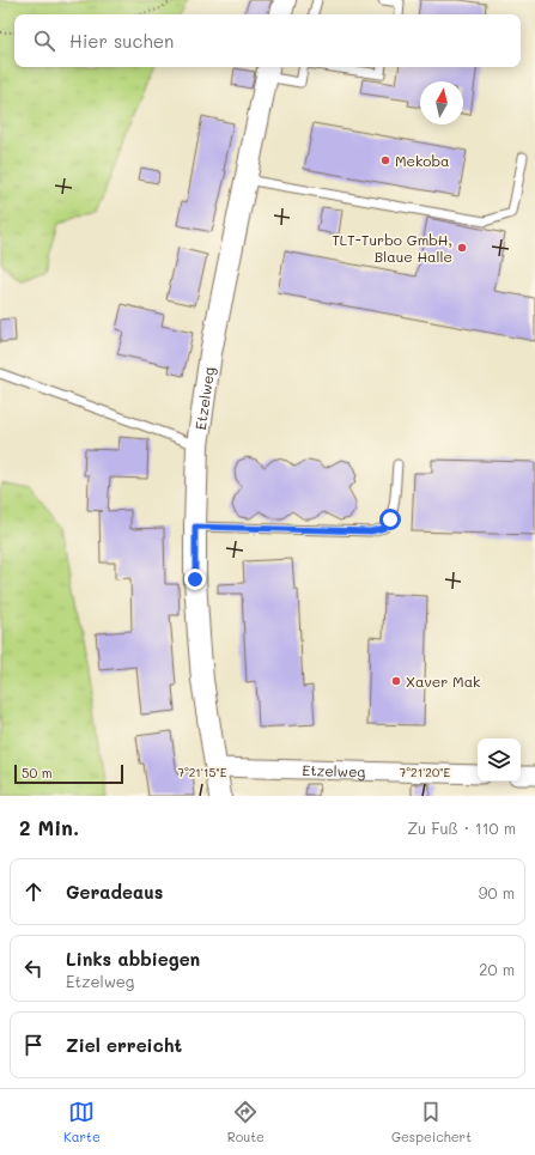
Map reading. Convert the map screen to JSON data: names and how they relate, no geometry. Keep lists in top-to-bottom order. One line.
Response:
{"streets":{"street":["Etzelweg"]},"places":["Mekoba","TLT-Turbo GmbH, Blaue Halle","Xaver Mak"],"scale_bar":"50 m","north":"top","page":{"search":"Hier suchen","scale":"50 m","heading":["2 Min.","Zu Fuß · 110 m"],"list":[["Geradeaus","90 m"],["Links abbiegen","Etzelweg","20 m"],"Ziel erreicht"],"nav":["Karte","Route","Gespeichert"]},"coordinates":["7°21'15\"E","7°21'20\"E"]}
